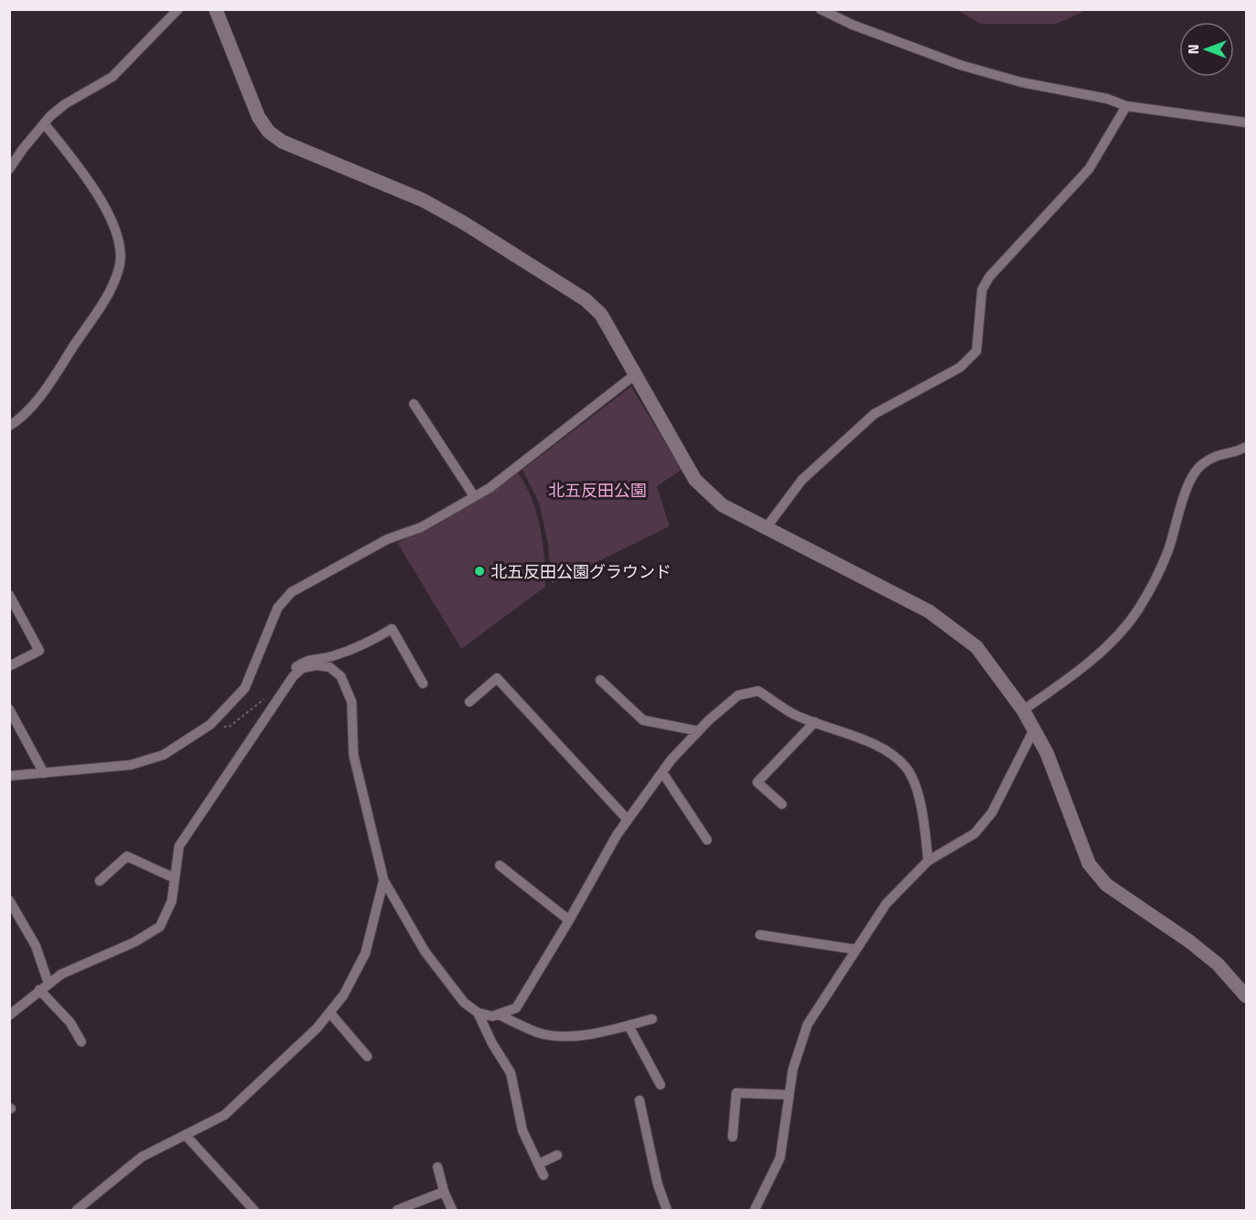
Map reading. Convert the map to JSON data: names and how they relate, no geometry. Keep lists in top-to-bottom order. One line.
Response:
{"parks":["北五反田公園"],"places":["北五反田公園グラウンド"],"north":"left"}
